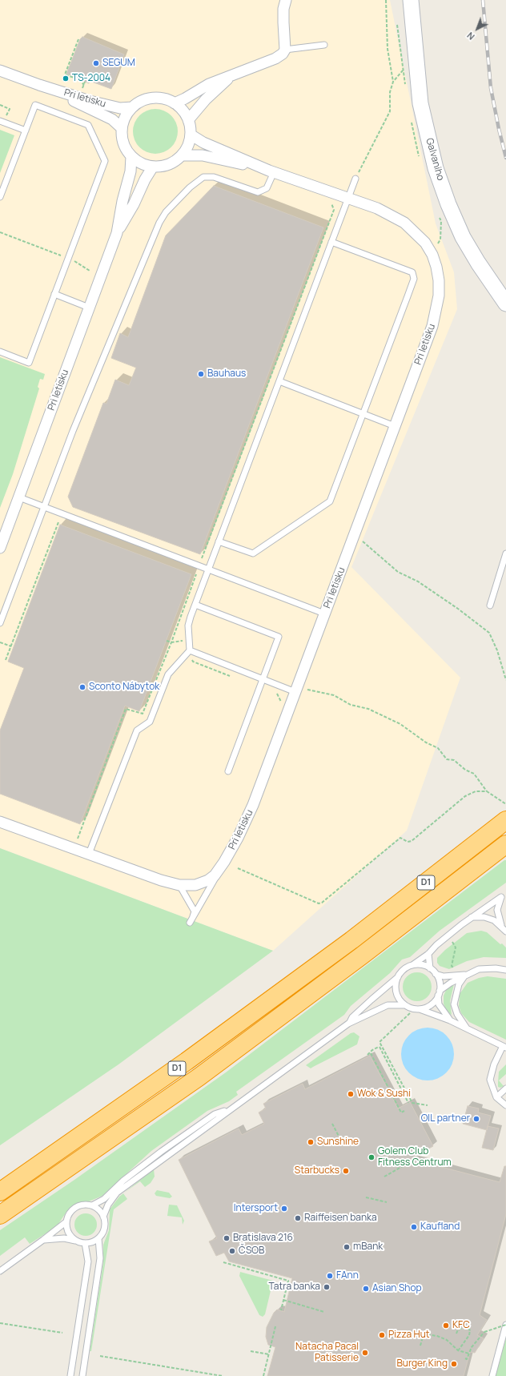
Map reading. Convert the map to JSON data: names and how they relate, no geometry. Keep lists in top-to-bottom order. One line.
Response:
{"streets":{"highway":["D1"],"main road":["Galvaniho"],"street":["Pri letisku"]},"places":["SEGUM","TS-2004","Bauhaus","Sconto Nábytok","Wok & Sushi","OIL partner","Sunshine","Golem Club Fitness Centrum","Starbucks","Intersport","Raiffeisen banka","Kaufland","Bratislava 216","mBank","ČSOB","FAnn","Tatra banka","Asian Shop","KFC","Pizza Hut","Natacha Pacal Patisserie","Burger King"],"north":"bottom left"}
